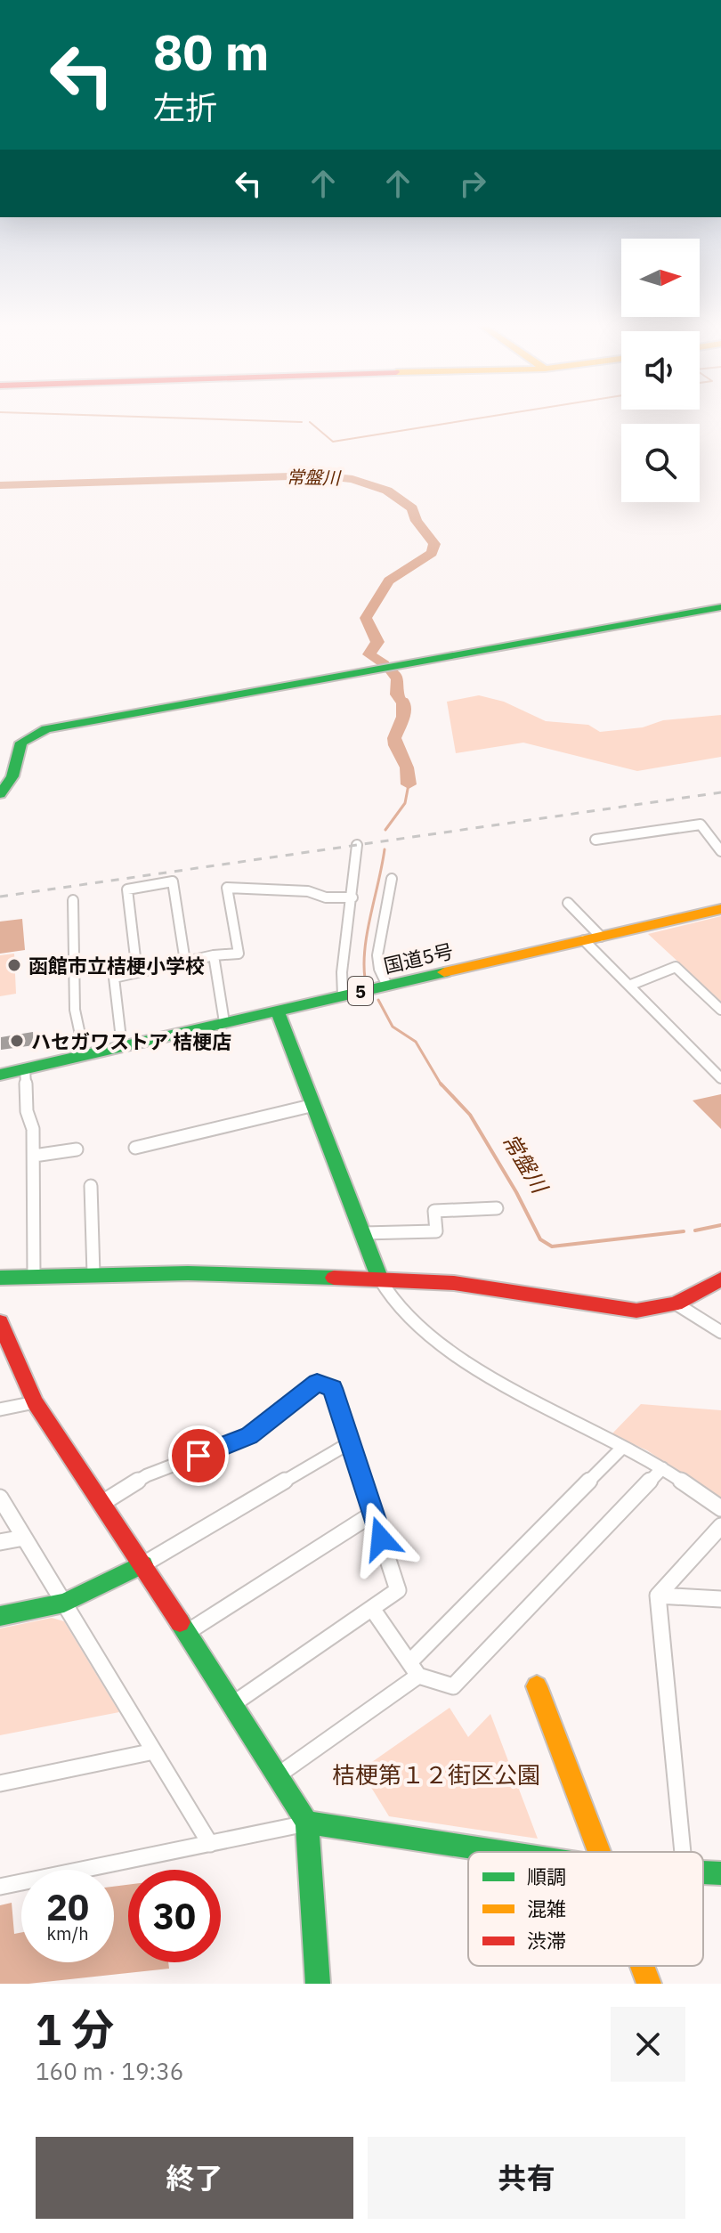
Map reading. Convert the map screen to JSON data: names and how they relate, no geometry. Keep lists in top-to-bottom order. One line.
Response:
{"streets":{"main road":["国道5号","5"]},"water":["常盤川"],"parks":["桔梗第１２街区公園"],"places":["函館市立桔梗小学校","ハセガワストア 桔梗店"],"legend":["順調","混雑","渋滞"],"north":"right","page":{"turn":["80 m","左折"],"speed":"20 km/h","limit":"30","heading":["1 分","160 m · 19:36"],"buttons":["終了","共有"]}}
